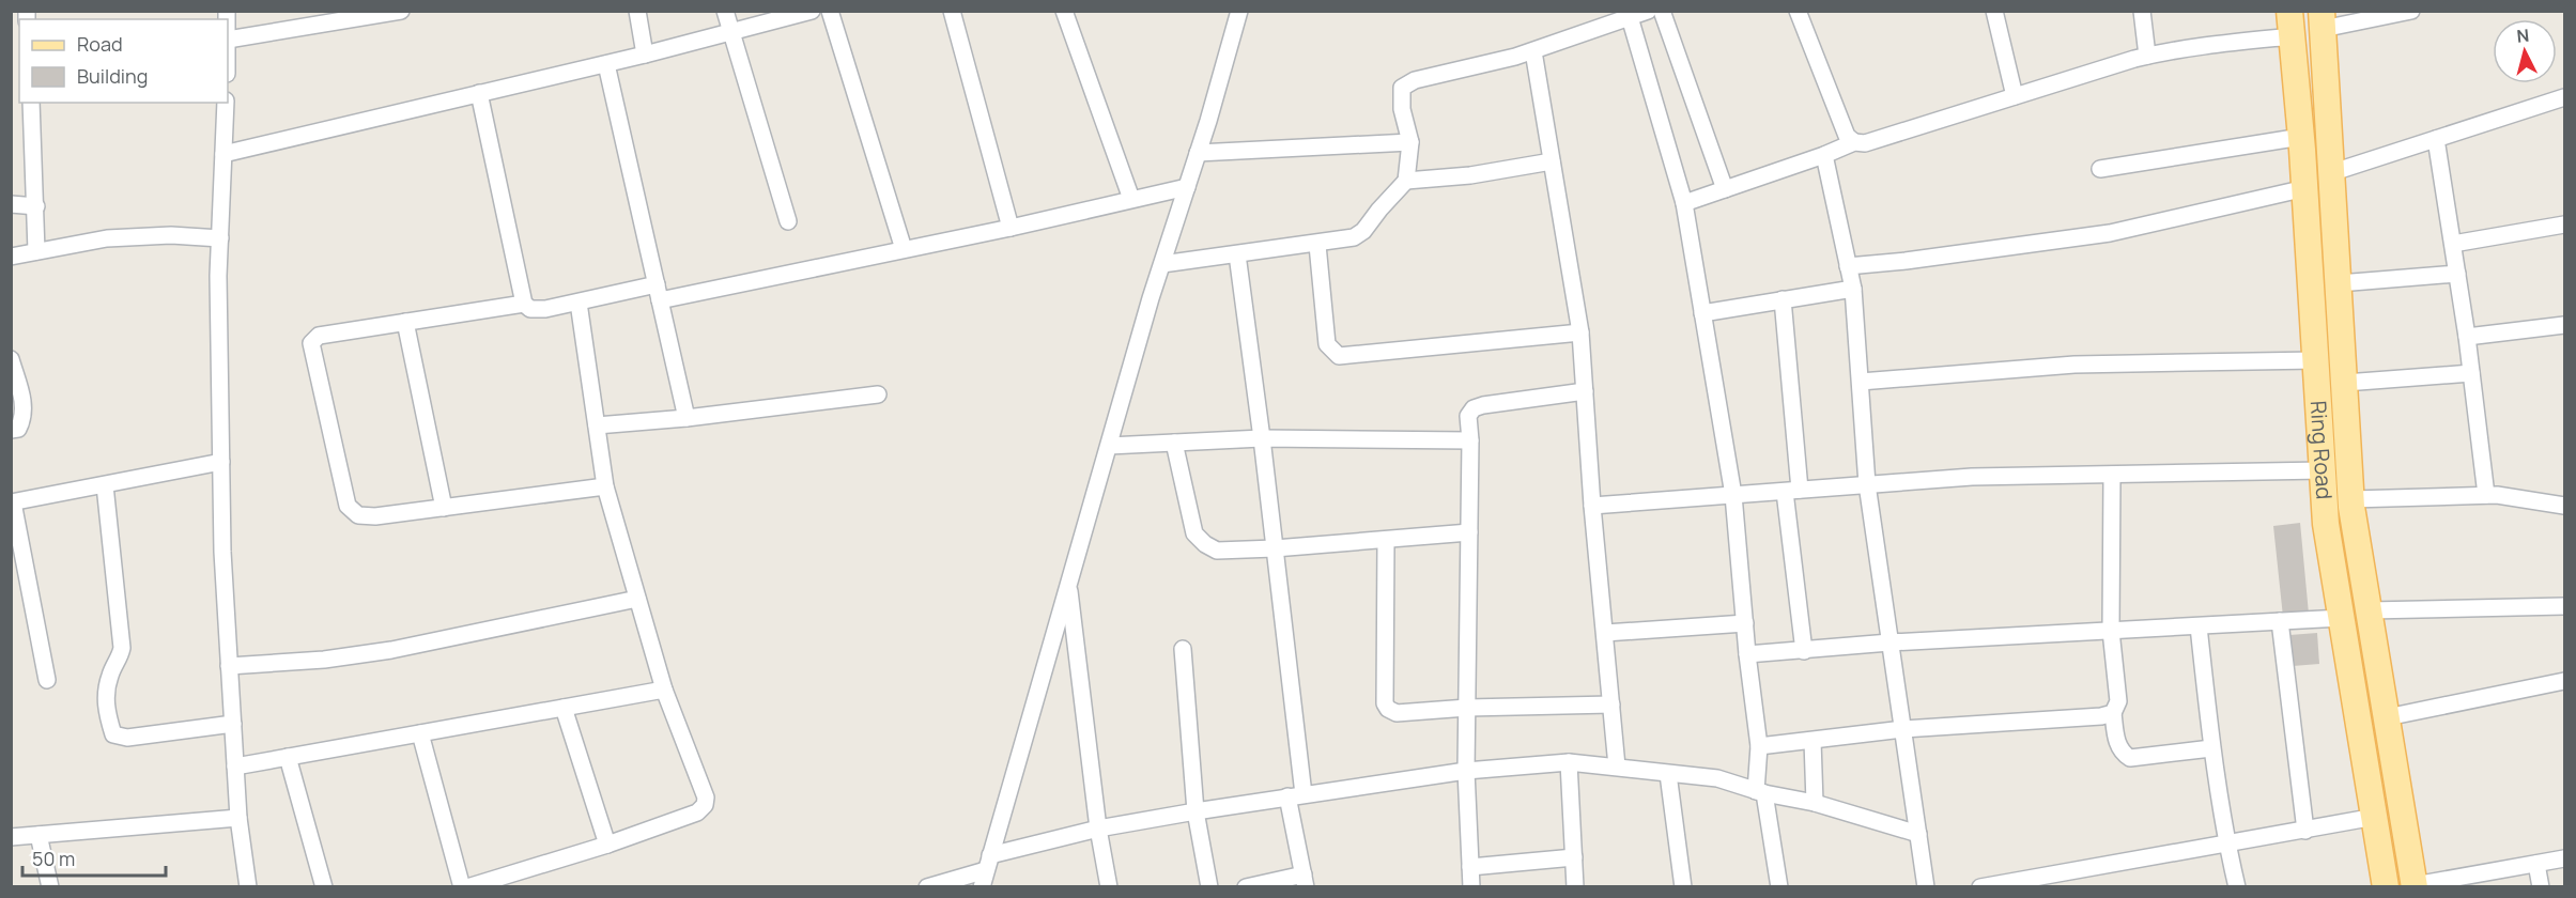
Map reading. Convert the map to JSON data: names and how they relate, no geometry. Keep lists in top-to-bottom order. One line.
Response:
{"streets":{"main road":["Ring Road"]},"legend":["Road","Building"],"scale_bar":"50 m","north":"top"}
